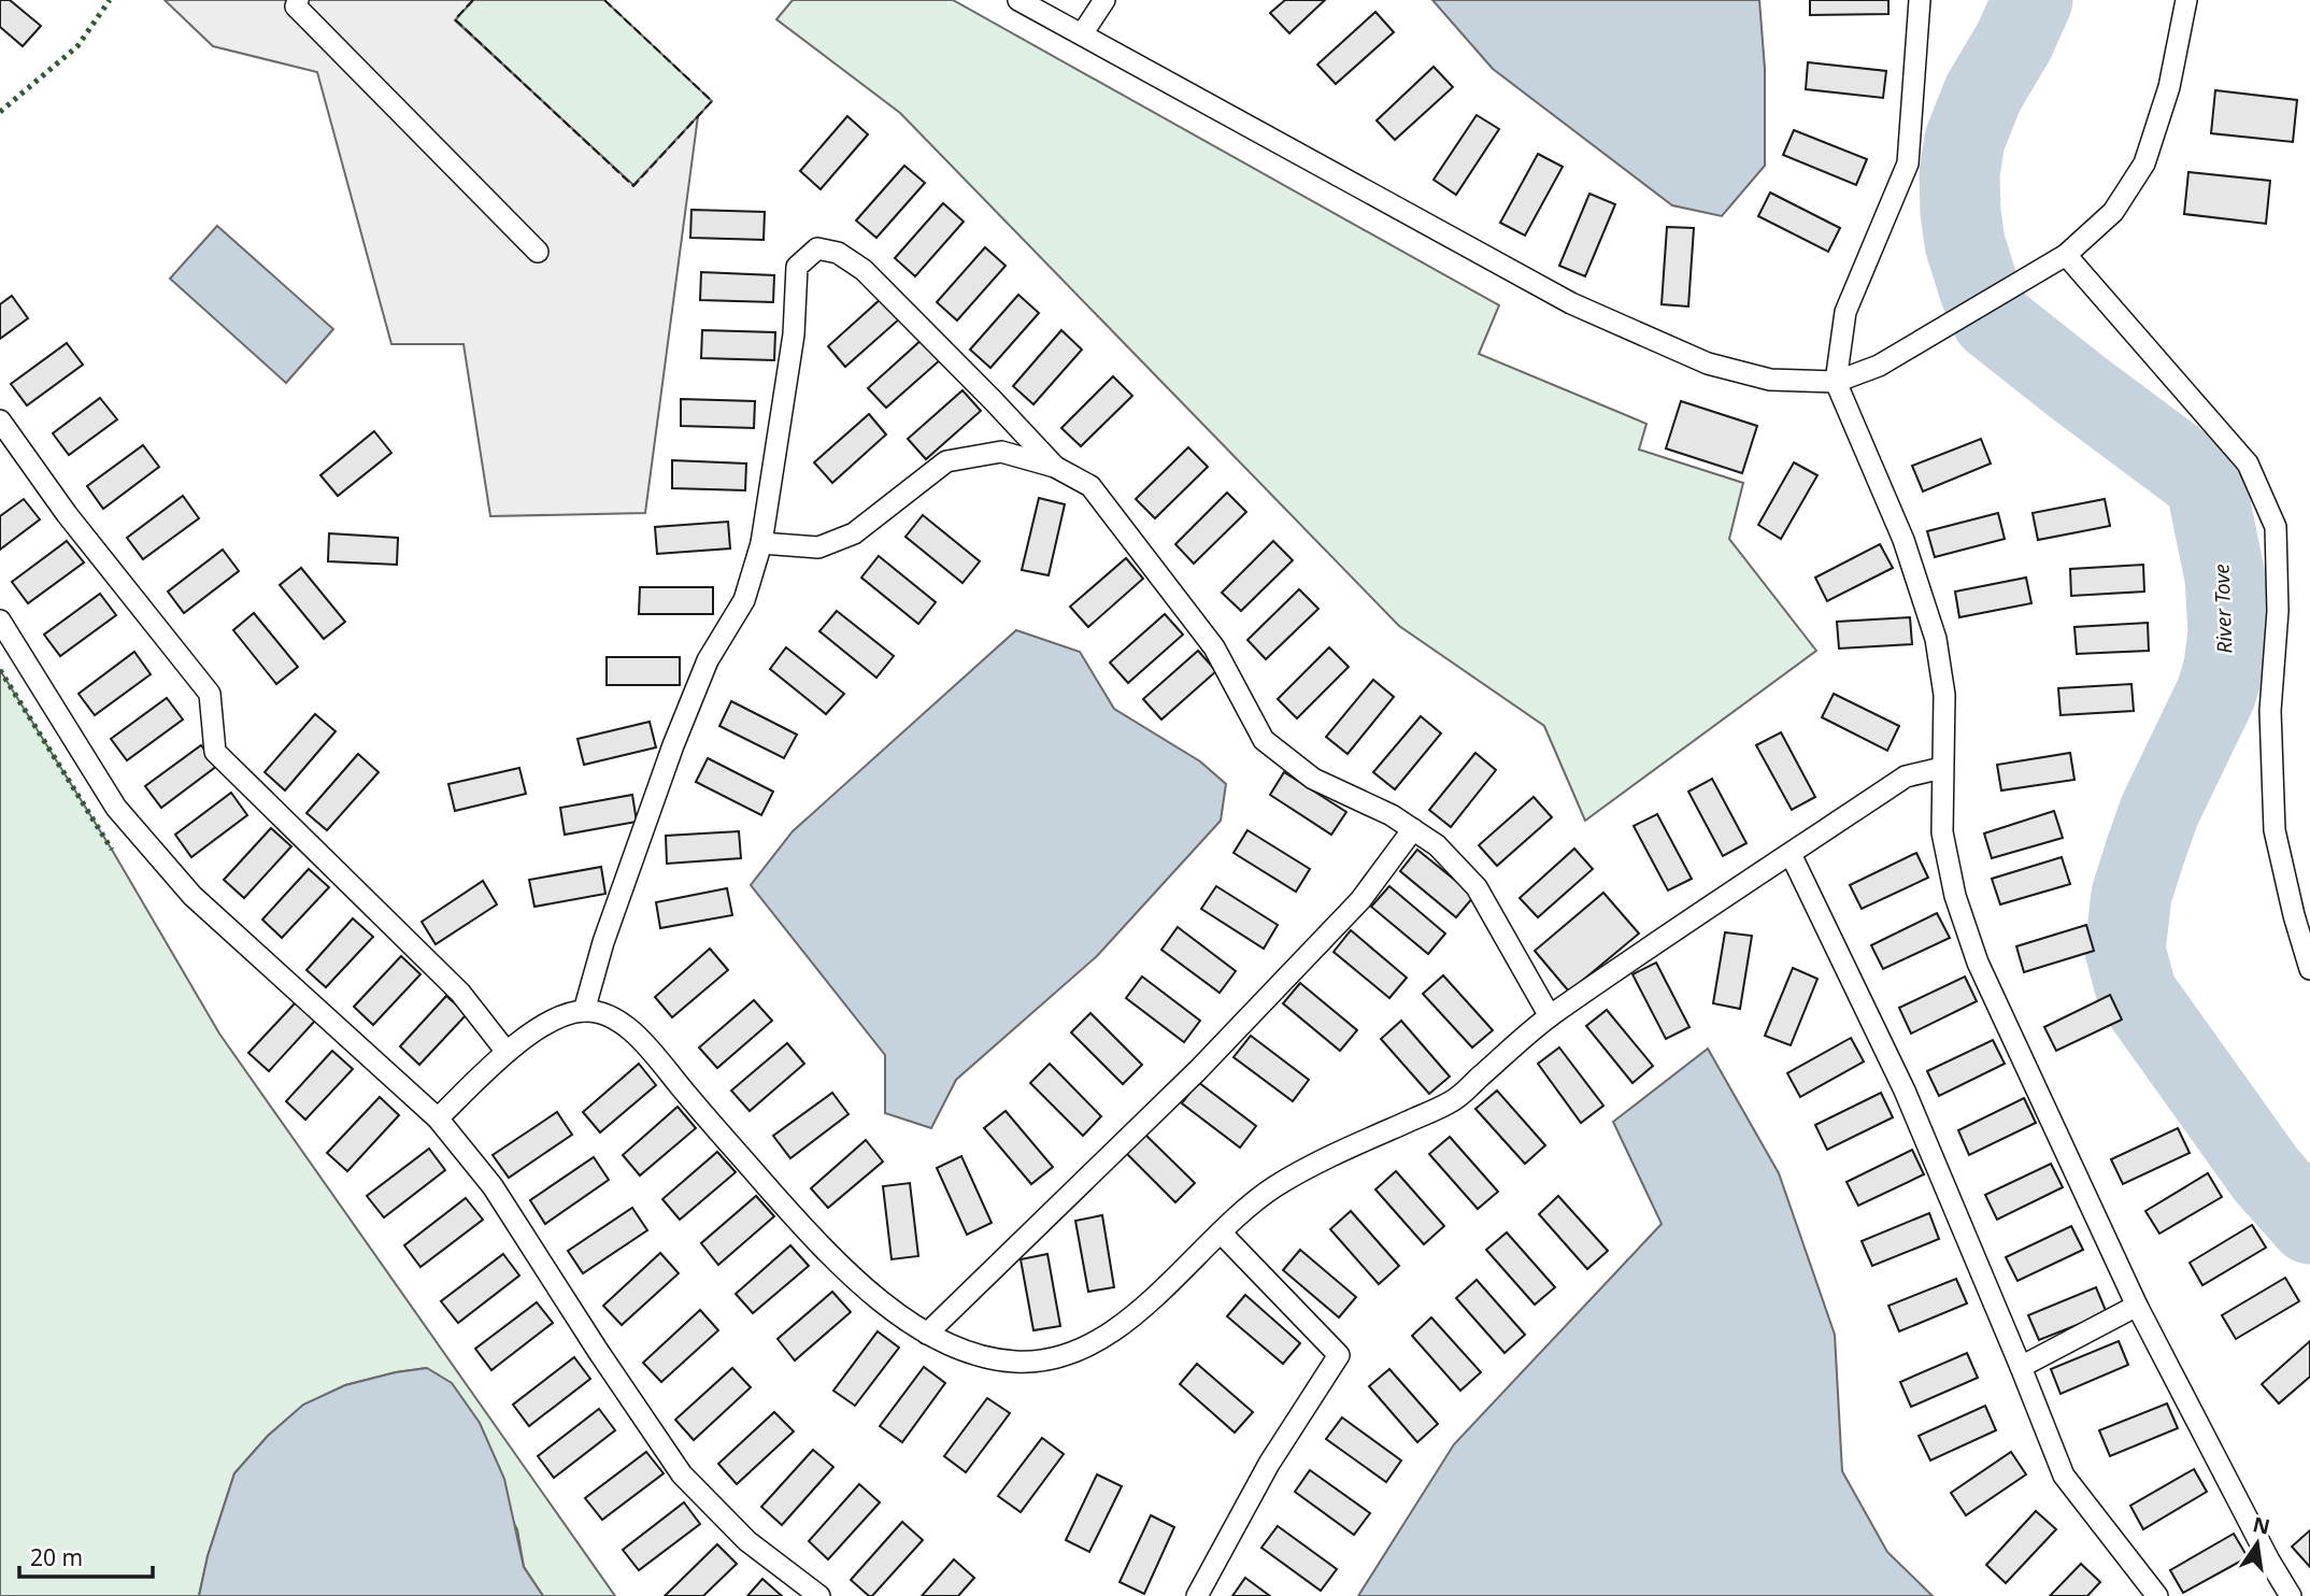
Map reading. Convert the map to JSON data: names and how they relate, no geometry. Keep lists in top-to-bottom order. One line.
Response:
{"water":["River Tove"],"scale_bar":"20 m","north":"top"}
